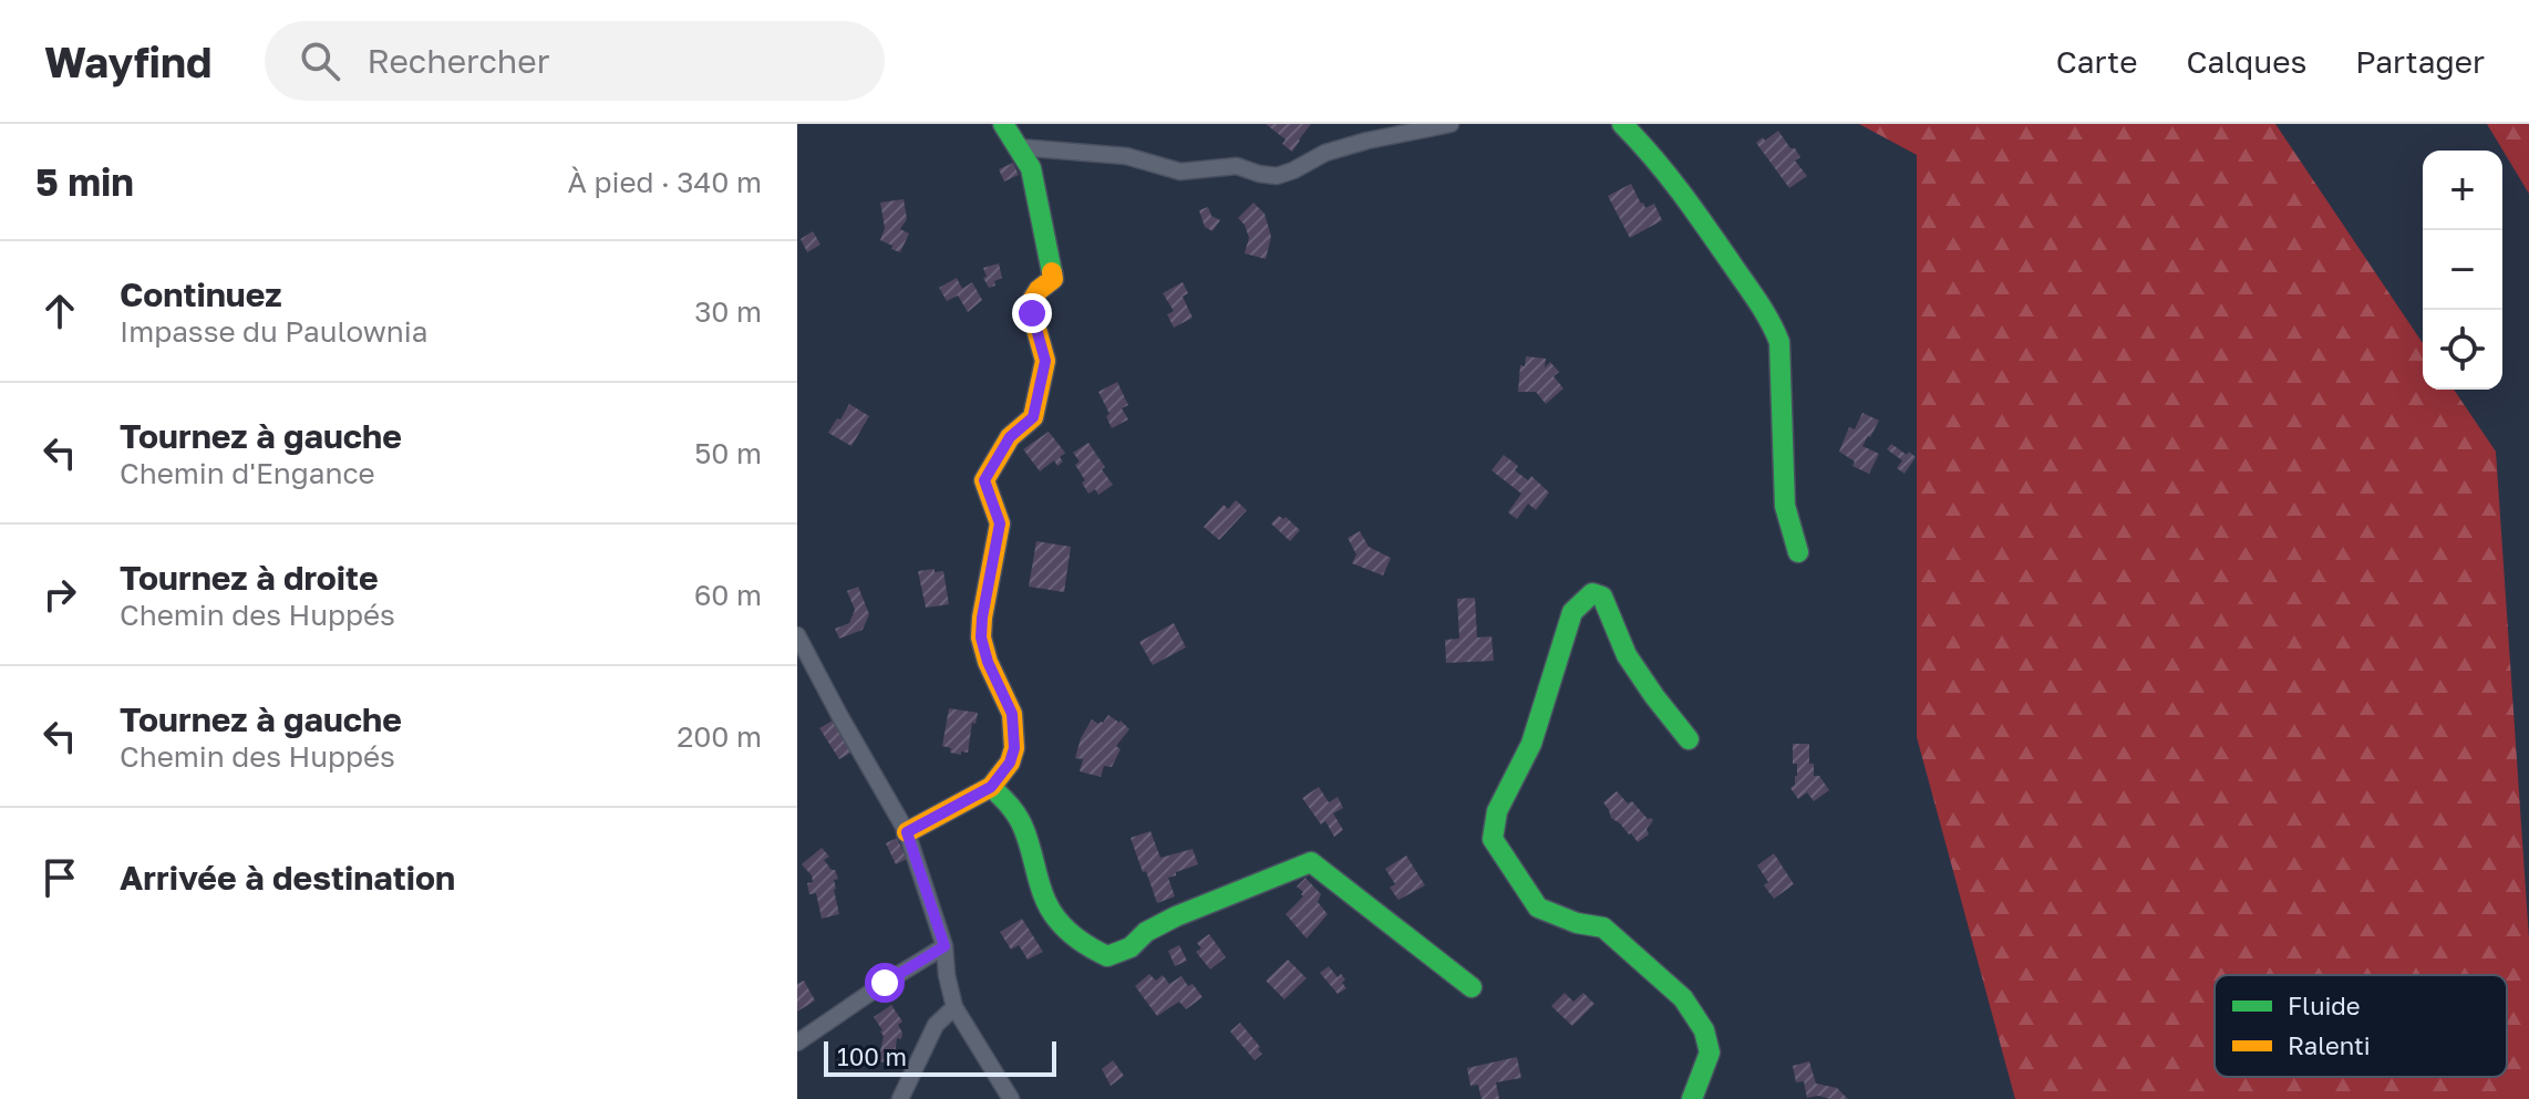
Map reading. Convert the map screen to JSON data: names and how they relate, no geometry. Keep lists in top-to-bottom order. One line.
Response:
{"legend":["Fluide","Ralenti"],"scale_bar":"100 m","page":{"header":"Wayfind","search":"Rechercher","nav":["Carte","Calques","Partager"],"heading":["5 min","À pied · 340 m"],"map_buttons":["+","−"],"list":[["Continuez","Impasse du Paulownia","30 m"],["Tournez à gauche","Chemin d'Engance","50 m"],["Tournez à droite","Chemin des Huppés","60 m"],["Tournez à gauche","Chemin des Huppés","200 m"],"Arrivée à destination"],"scale":"100 m"}}
